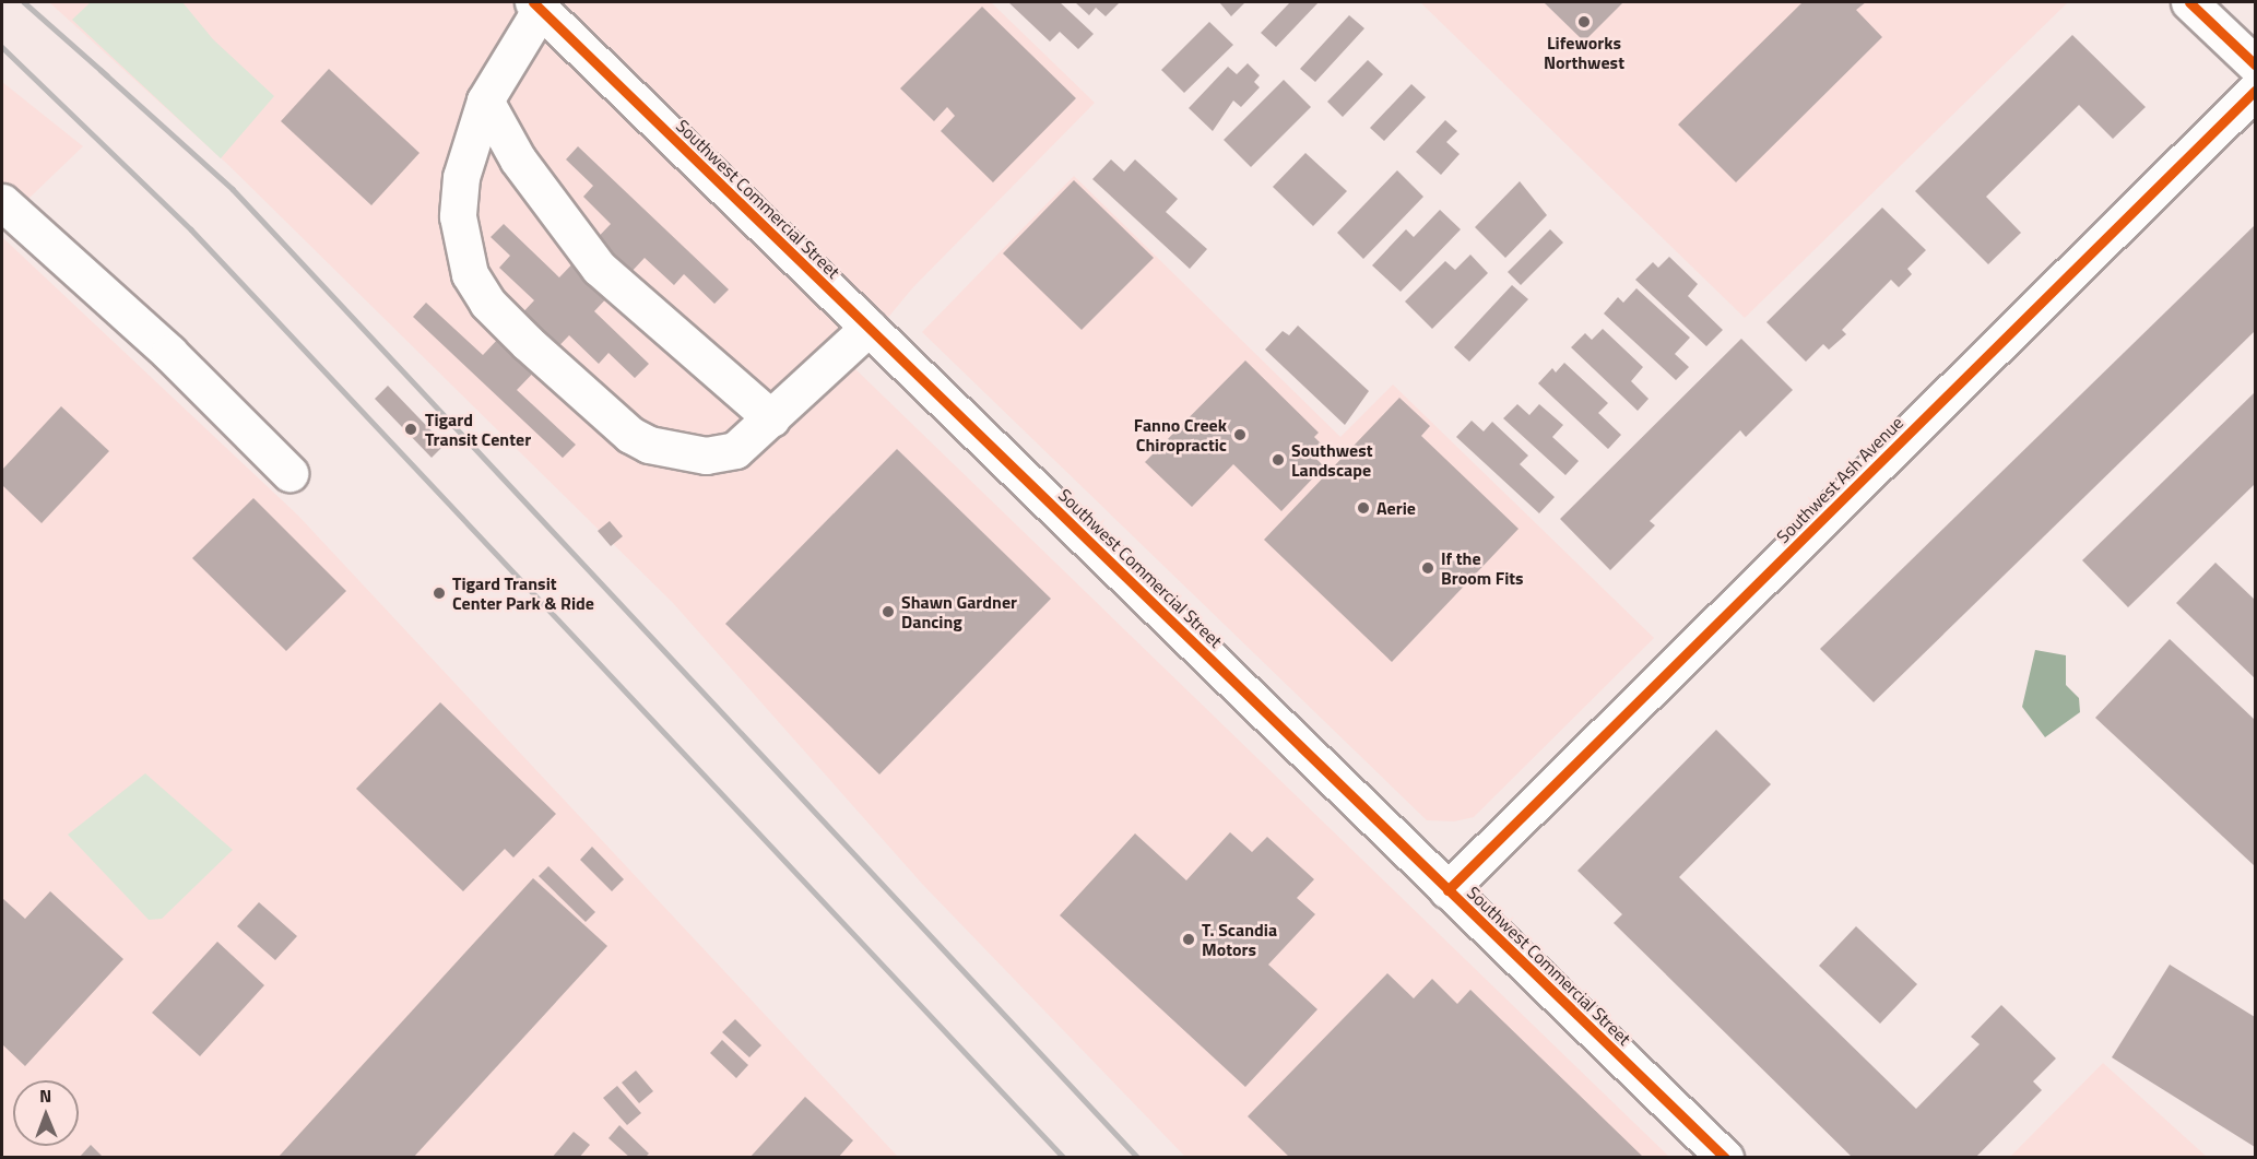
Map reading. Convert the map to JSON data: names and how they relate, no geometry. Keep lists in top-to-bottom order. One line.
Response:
{"streets":{"street":["Southwest Commercial Street","Southwest Ash Avenue"]},"crossings":[["Southwest Commercial Street","Southwest Ash Avenue"]],"places":["Lifeworks Northwest","Tigard Transit Center","Fanno Creek Chiropractic","Southwest Landscape","Aerie","If the Broom Fits","Tigard Transit Center Park & Ride","Shawn Gardner Dancing","T. Scandia Motors"],"north":"top"}
